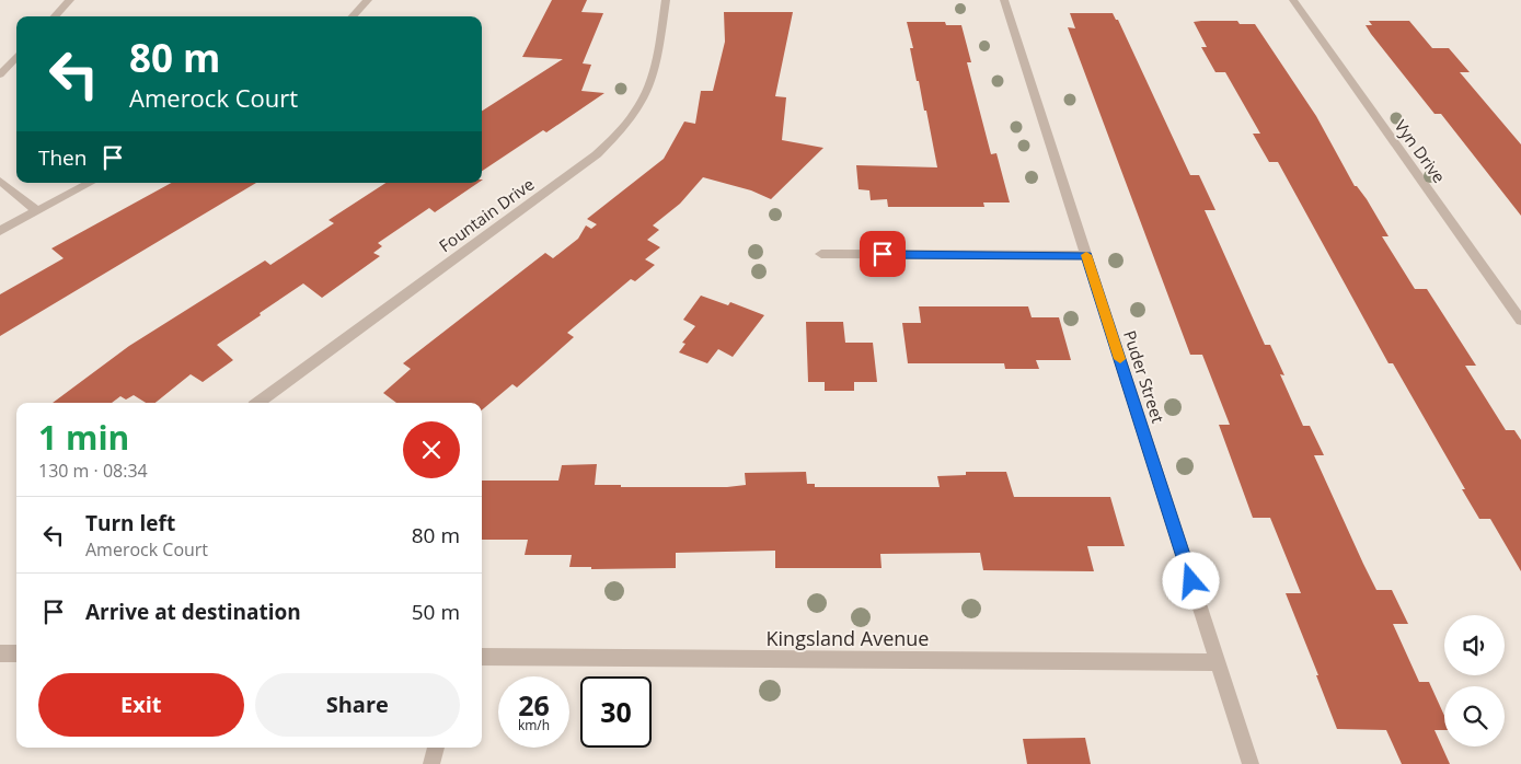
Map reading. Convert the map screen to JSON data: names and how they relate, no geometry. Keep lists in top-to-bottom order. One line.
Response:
{"streets":{"street":["Vyn Drive","Fountain Drive","Puder Street","Kingsland Avenue"]},"crossings":[["Puder Street","Kingsland Avenue"]],"page":{"turn":["80 m","Amerock Court"],"then":"Then","heading":["1 min","130 m · 08:34"],"list":[{"name":"Turn left","note":"Amerock Court","value":"80 m"},{"name":"Arrive at destination","value":"50 m"}],"buttons":["Exit","Share"],"speed":"26 km/h","limit":"30"}}
